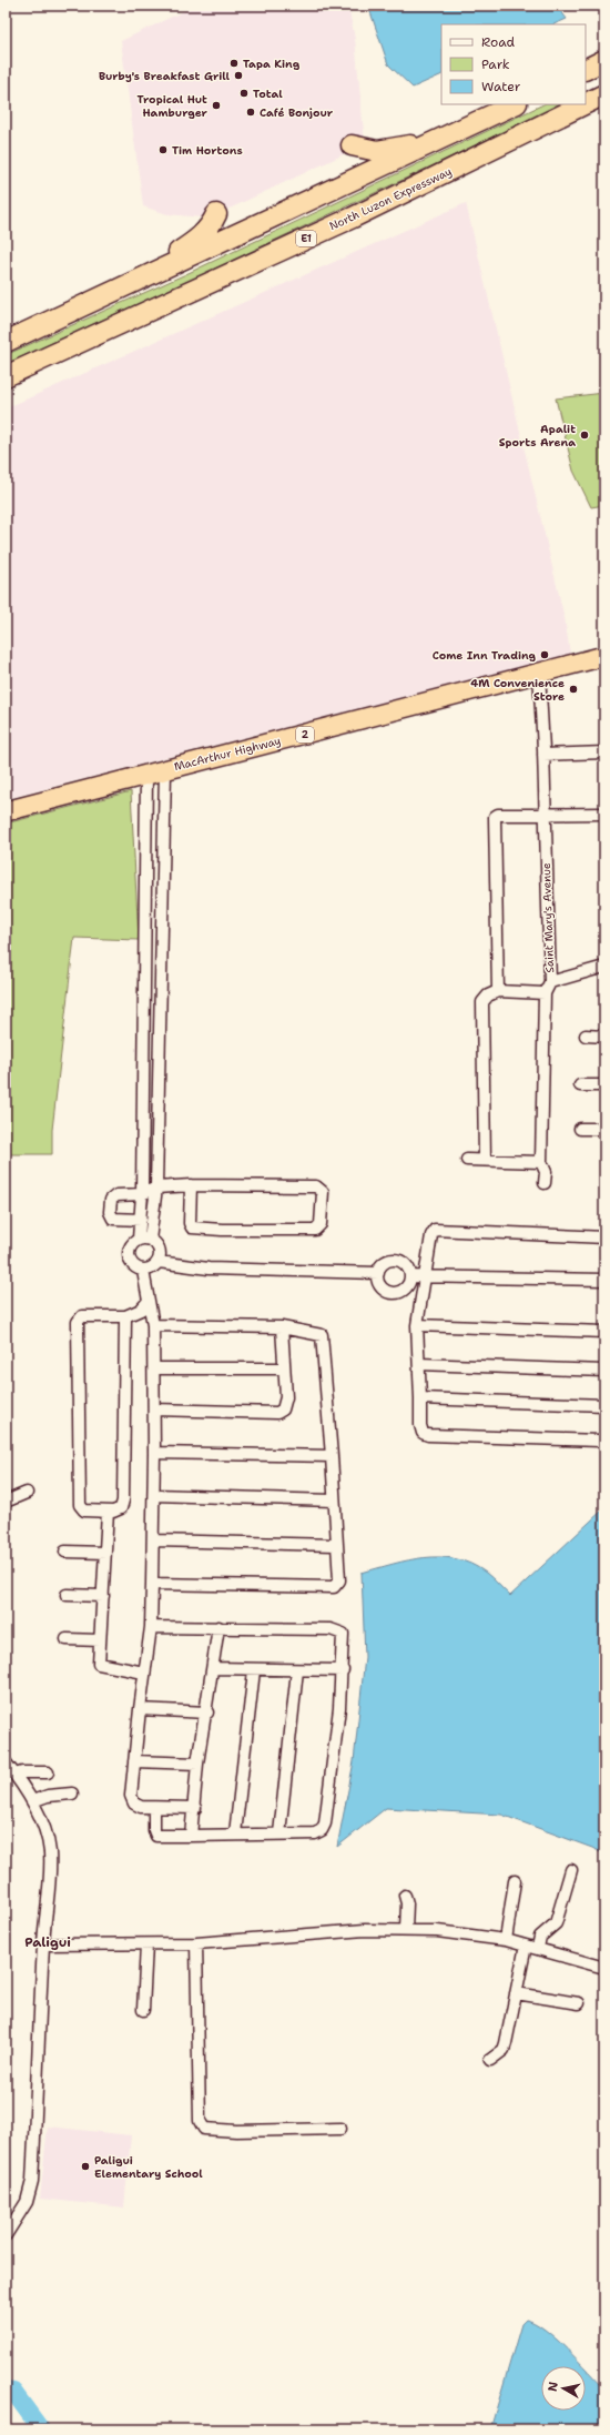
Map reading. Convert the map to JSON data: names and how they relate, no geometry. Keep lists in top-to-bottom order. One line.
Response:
{"streets":{"highway":["North Luzon Expressway","E1","2","MacArthur Highway"],"street":["Saint Mary's Avenue"]},"crossings":[["MacArthur Highway","Saint Mary's Avenue"]],"districts":["Paligui"],"places":["Tapa King","Burby's Breakfast Grill","Total","Tropical Hut Hamburger","Café Bonjour","Tim Hortons","Apalit Sports Arena","Come Inn Trading","4M Convenience Store","Paligui Elementary School"],"legend":["Road","Park","Water"],"north":"left"}
